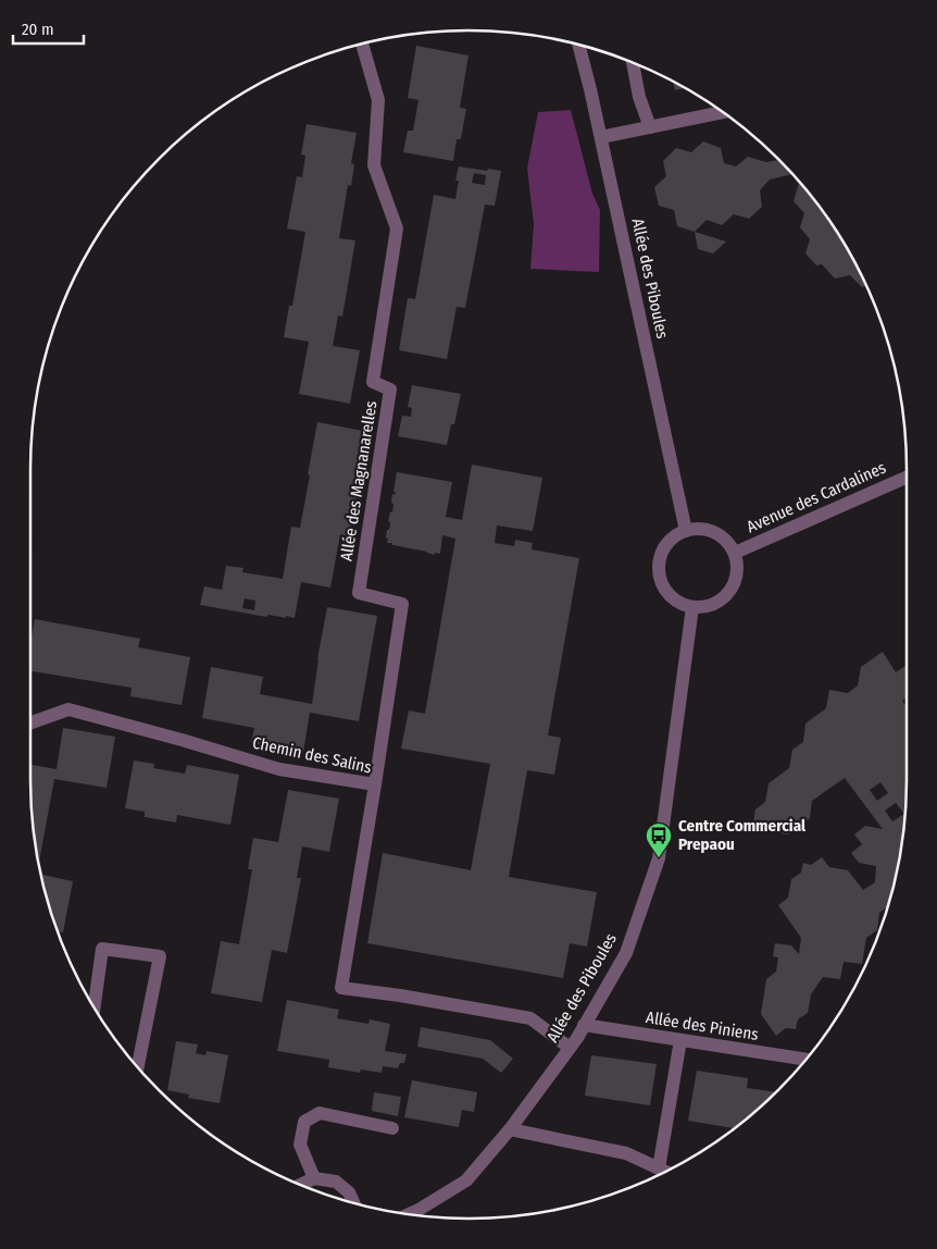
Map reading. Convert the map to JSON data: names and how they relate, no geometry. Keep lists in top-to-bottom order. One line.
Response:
{"streets":{"street":["Allée des Piboules","Allée des Magnanarelles","Avenue des Cardalines","Chemin des Salins","Allée des Piniens"]},"crossings":[["Allée des Piboules","Avenue des Cardalines"],["Allée des Piboules","Chemin des Salins"],["Allée des Piboules","Allée des Piniens"],["Allée des Magnanarelles","Chemin des Salins"]],"places":{"bus stop":["Centre Commercial Prepaou"]},"scale_bar":"20 m"}
